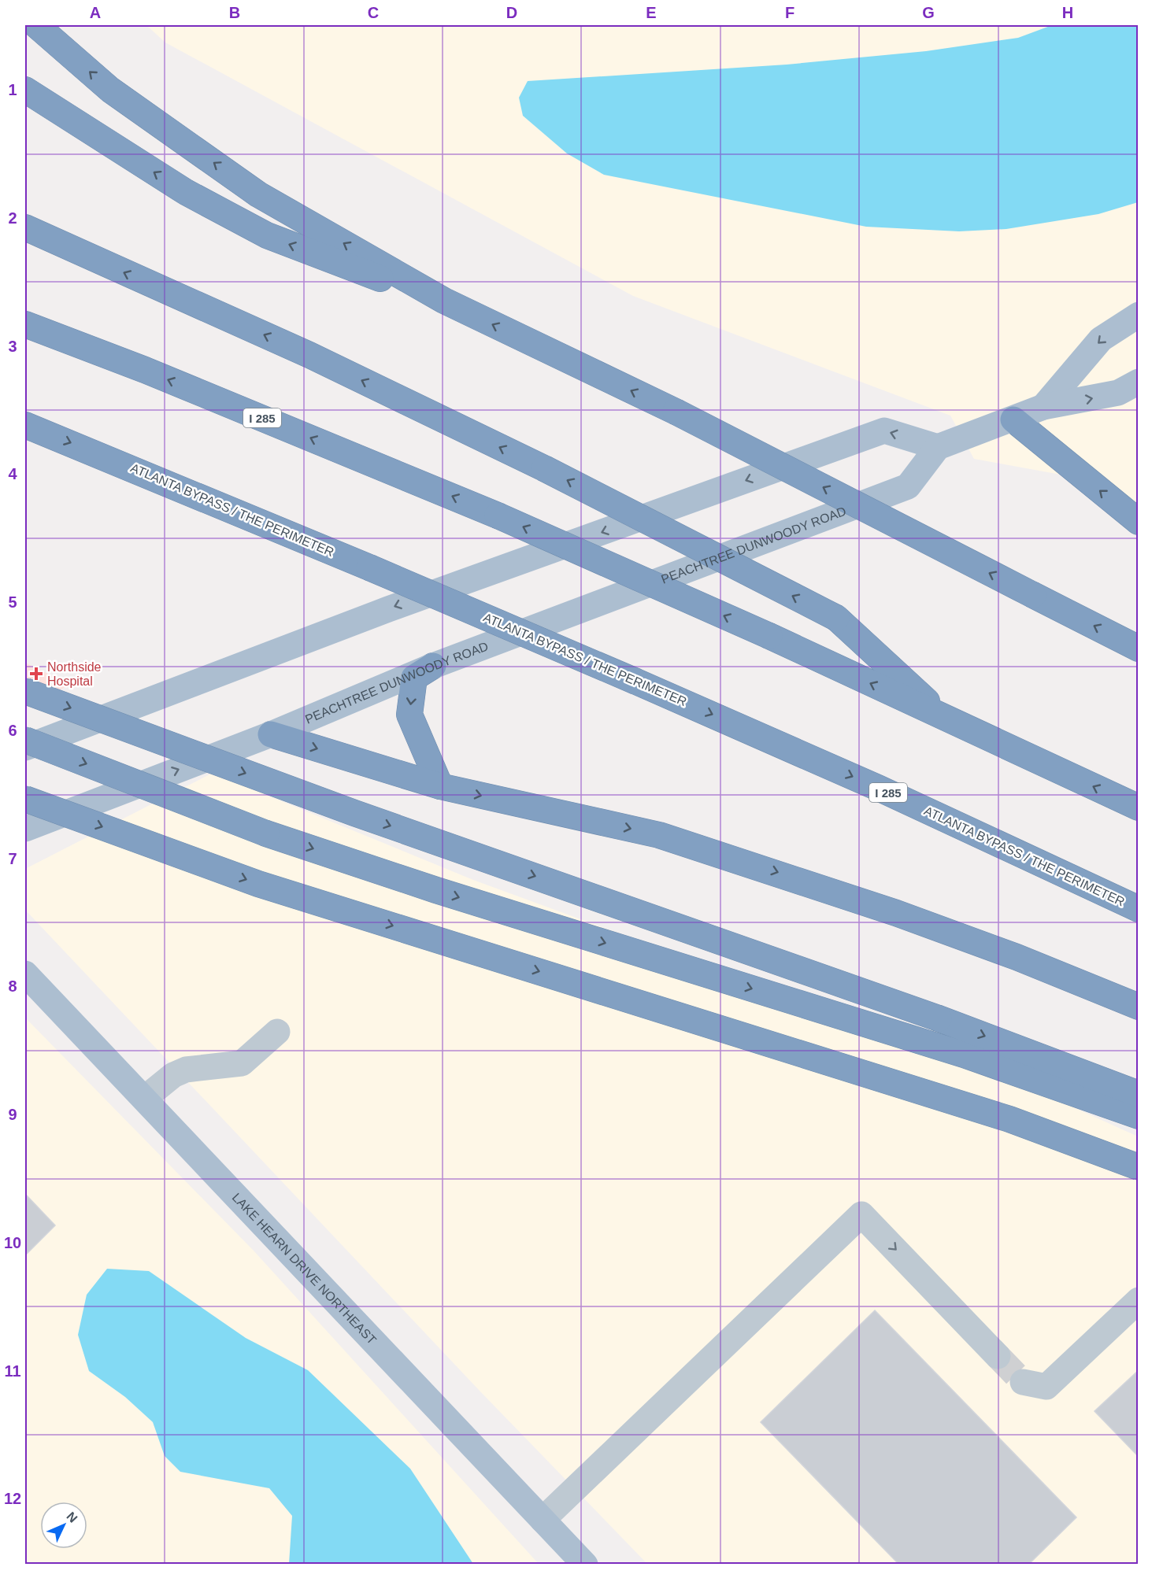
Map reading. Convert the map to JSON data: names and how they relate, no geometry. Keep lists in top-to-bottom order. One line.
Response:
{"streets":{"highway":["I 285","ATLANTA BYPASS / THE PERIMETER"],"main road":["PEACHTREE DUNWOODY ROAD","LAKE HEARN DRIVE NORTHEAST"]},"places":{"health":["Northside Hospital"]},"north":"top right","grid":{"columns":["A","B","C","D","E","F","G","H"],"rows":["1","2","3","4","5","6","7","8","9","10","11","12"]}}
